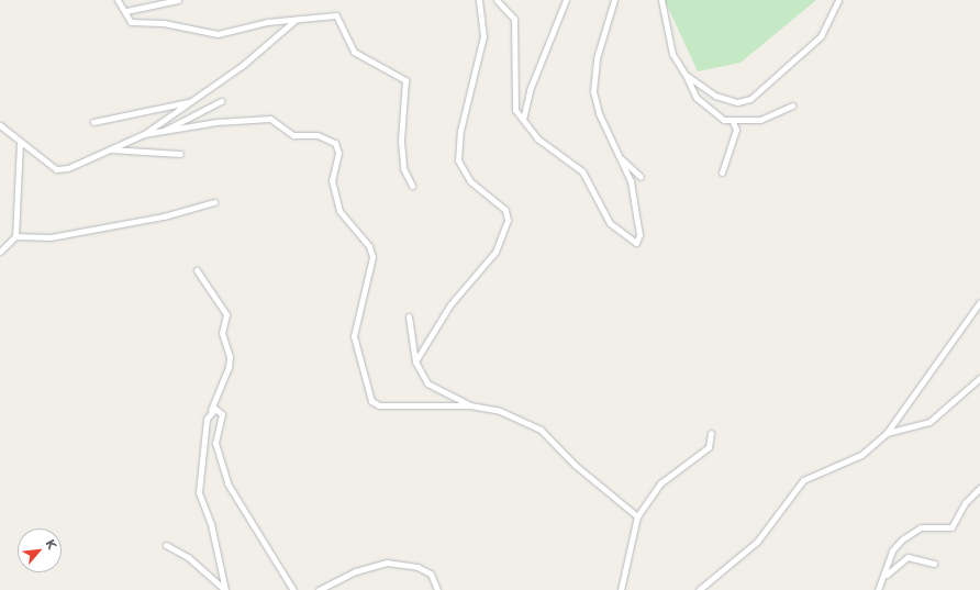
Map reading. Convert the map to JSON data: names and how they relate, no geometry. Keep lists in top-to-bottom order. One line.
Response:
{"north":"top right"}
